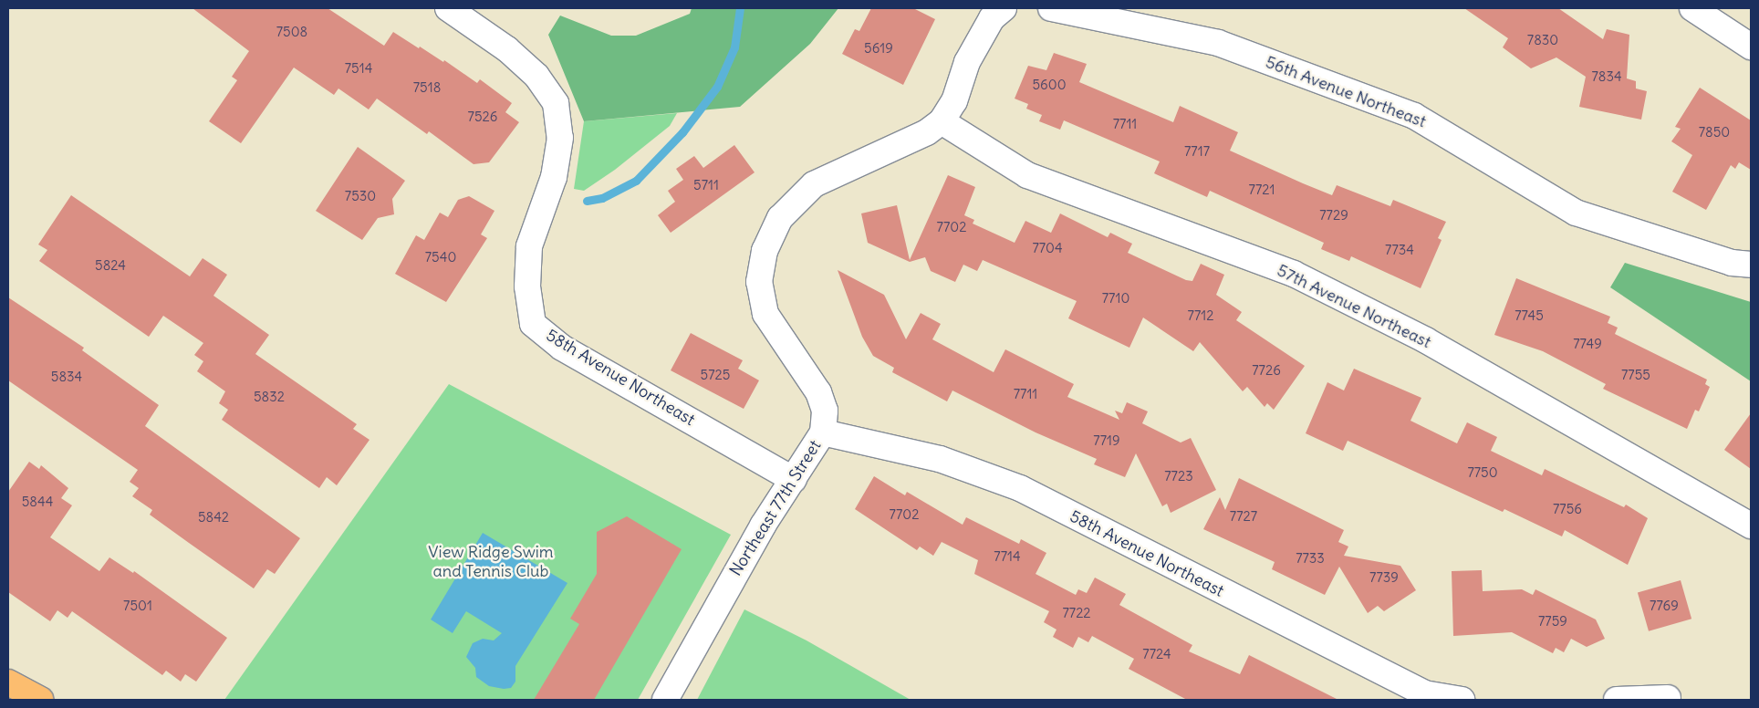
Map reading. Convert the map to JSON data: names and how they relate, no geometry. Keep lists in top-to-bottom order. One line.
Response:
{"streets":{"street":["56th Avenue Northeast","57th Avenue Northeast","58th Avenue Northeast","Northeast 77th Street"]},"crossings":[["57th Avenue Northeast","Northeast 77th Street"],["58th Avenue Northeast","Northeast 77th Street"]],"parks":["View Ridge Swim and Tennis Club"],"house_numbers":["7508","7830","5619","7514","7834","5600","7518","7526","7711","7850","7717","5711","7721","7530","7729","7702","7704","7734","7540","5824","7710","7712","7745","7749","7726","5725","7755","5834","7711","5832","7719","7750","7723","5844","7756","7702","7727","5842","7714","7733","7739","7501","7769","7722","7759","7724"]}
